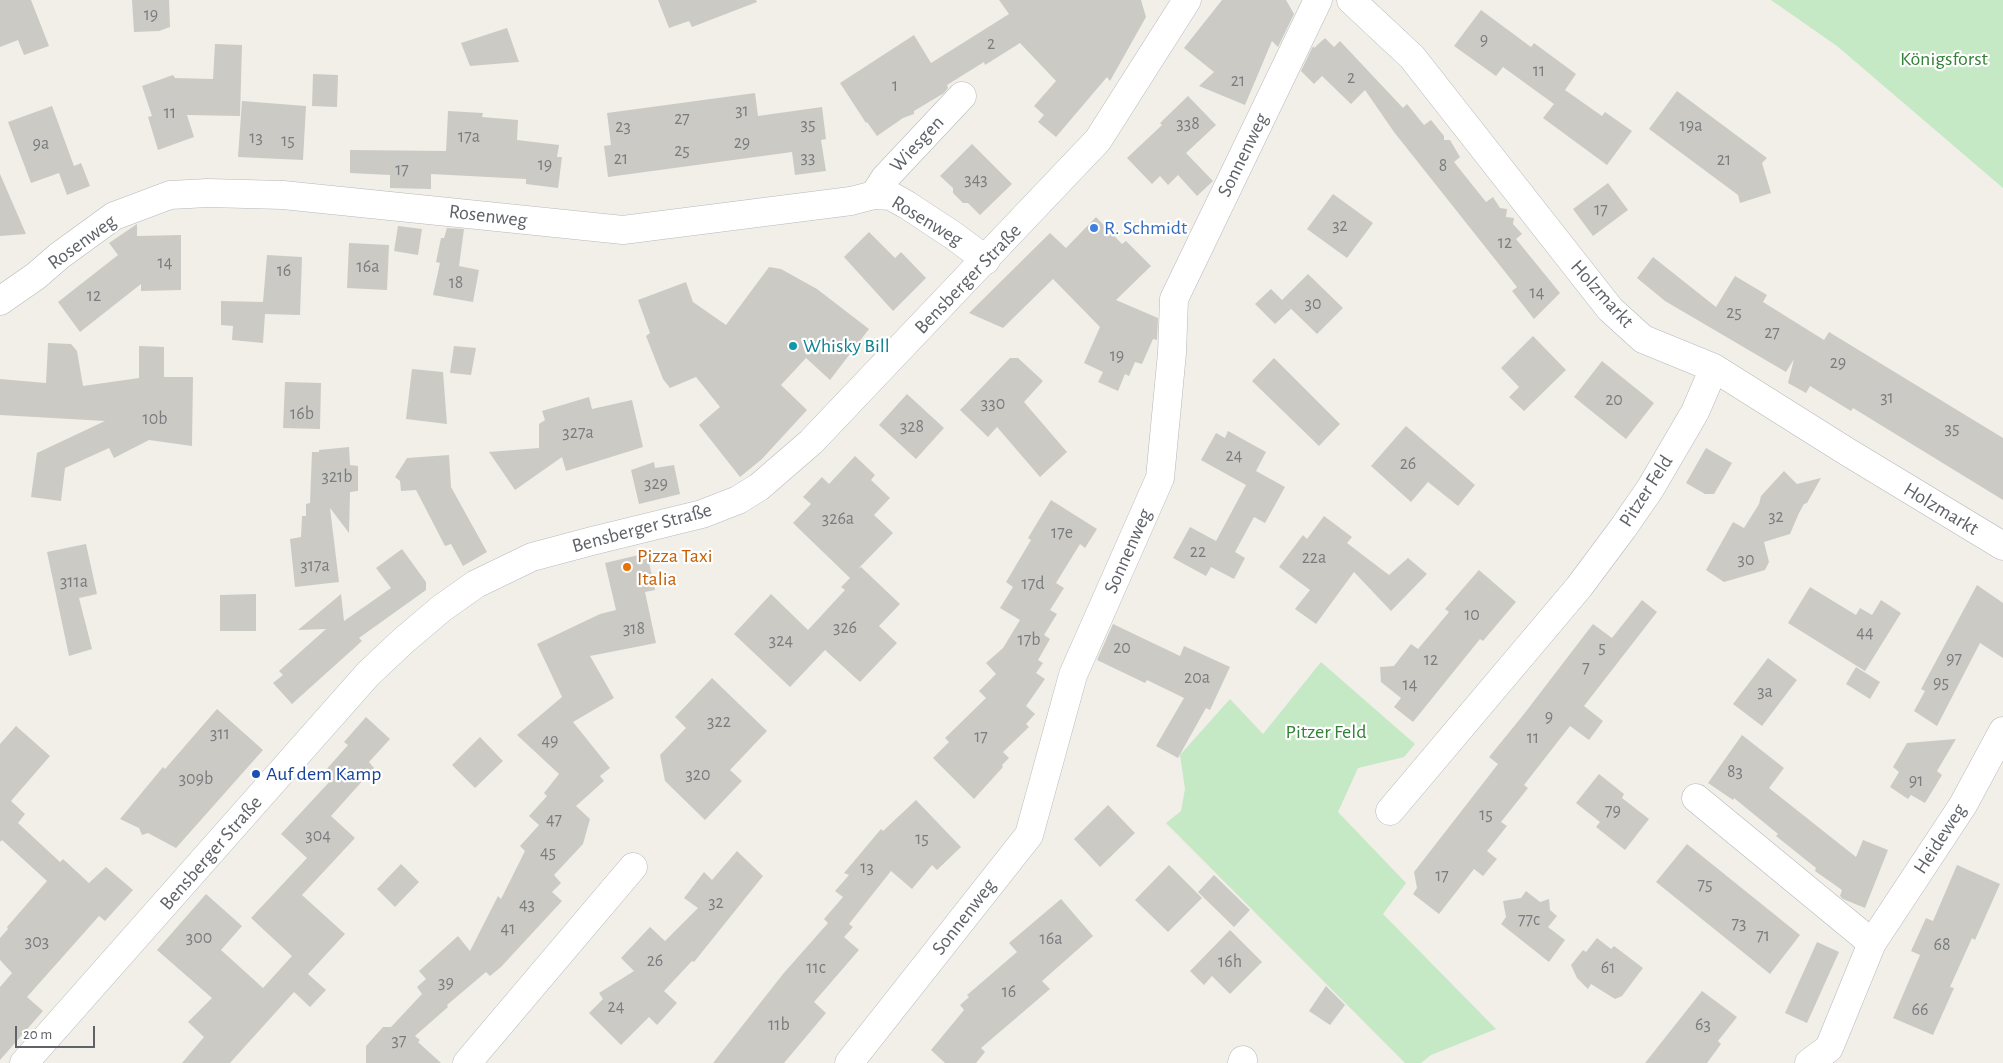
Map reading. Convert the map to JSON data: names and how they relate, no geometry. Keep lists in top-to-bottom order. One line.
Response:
{"streets":{"street":["Wiesgen","Sonnenweg","Rosenweg","Bensberger Straße","Holzmarkt","Pitzer Feld","Heideweg"]},"crossings":[["Wiesgen","Rosenweg"],["Rosenweg","Bensberger Straße"],["Holzmarkt","Pitzer Feld"]],"parks":["Königsforst","Pitzer Feld"],"places":["R. Schmidt","Whisky Bill","Pizza Taxi Italia","Auf dem Kamp"],"house_numbers":["19","9","2","11","2","21","1","31","11","27","338","35","19a","23","17a","13","15","29","9a","25","33","21","21","19","8","17","343","17","32","12","14","16a","16","18","14","12","30","25","27","19","29","31","20","330","16b","10b","328","35","327a","24","26","321b","329","32","326a","17e","22","22a","30","317a","311a","17d","10","326","318","44","17b","324","20","5","97","12","7","20a","95","14","3a","9","322","311","17","11","49","83","320","309b","91","79","15","47","304","15","45","13","17","75","32","43","77c","73","41","71","300","16a","303","68","26","16h","11c","61","39","16","24","66","11b","63","37"],"scale_bar":"20 m"}
